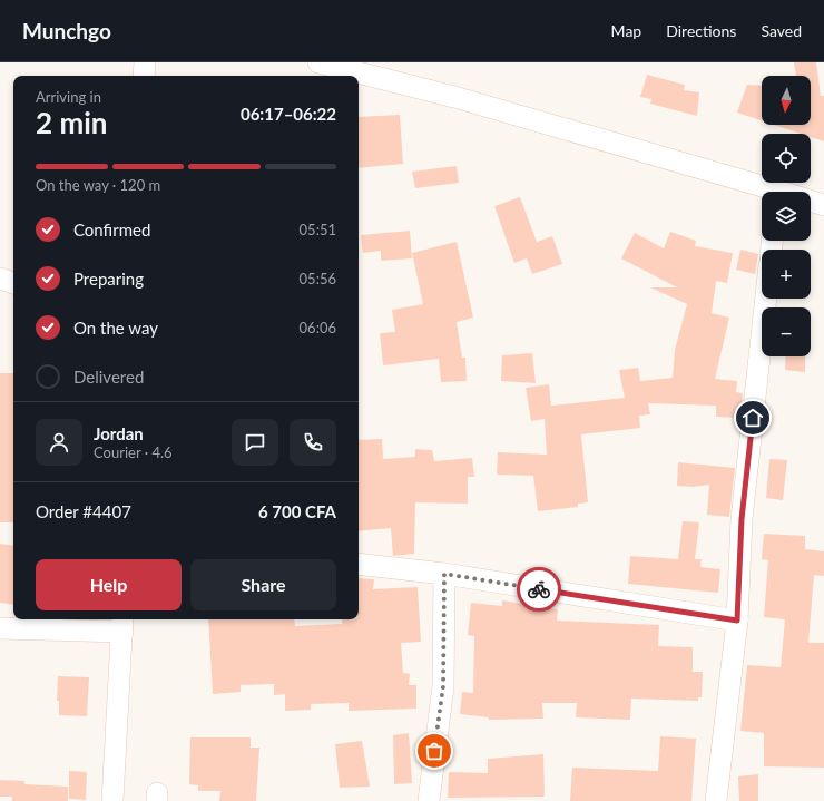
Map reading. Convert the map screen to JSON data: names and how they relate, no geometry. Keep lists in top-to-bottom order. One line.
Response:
{"north":"bottom","page":{"header":"Munchgo","nav":["Map","Directions","Saved"],"map_buttons":["+","−"],"heading":["2 min","Arriving in","06:17–06:22"],"panel":["Jordan","Courier · 4.6","Order #4407","6 700 CFA"],"bar":"On the way · 120 m","list":[["Confirmed","05:51"],["Preparing","05:56"],["On the way","06:06"],"Delivered"],"buttons":["Help","Share"]}}
